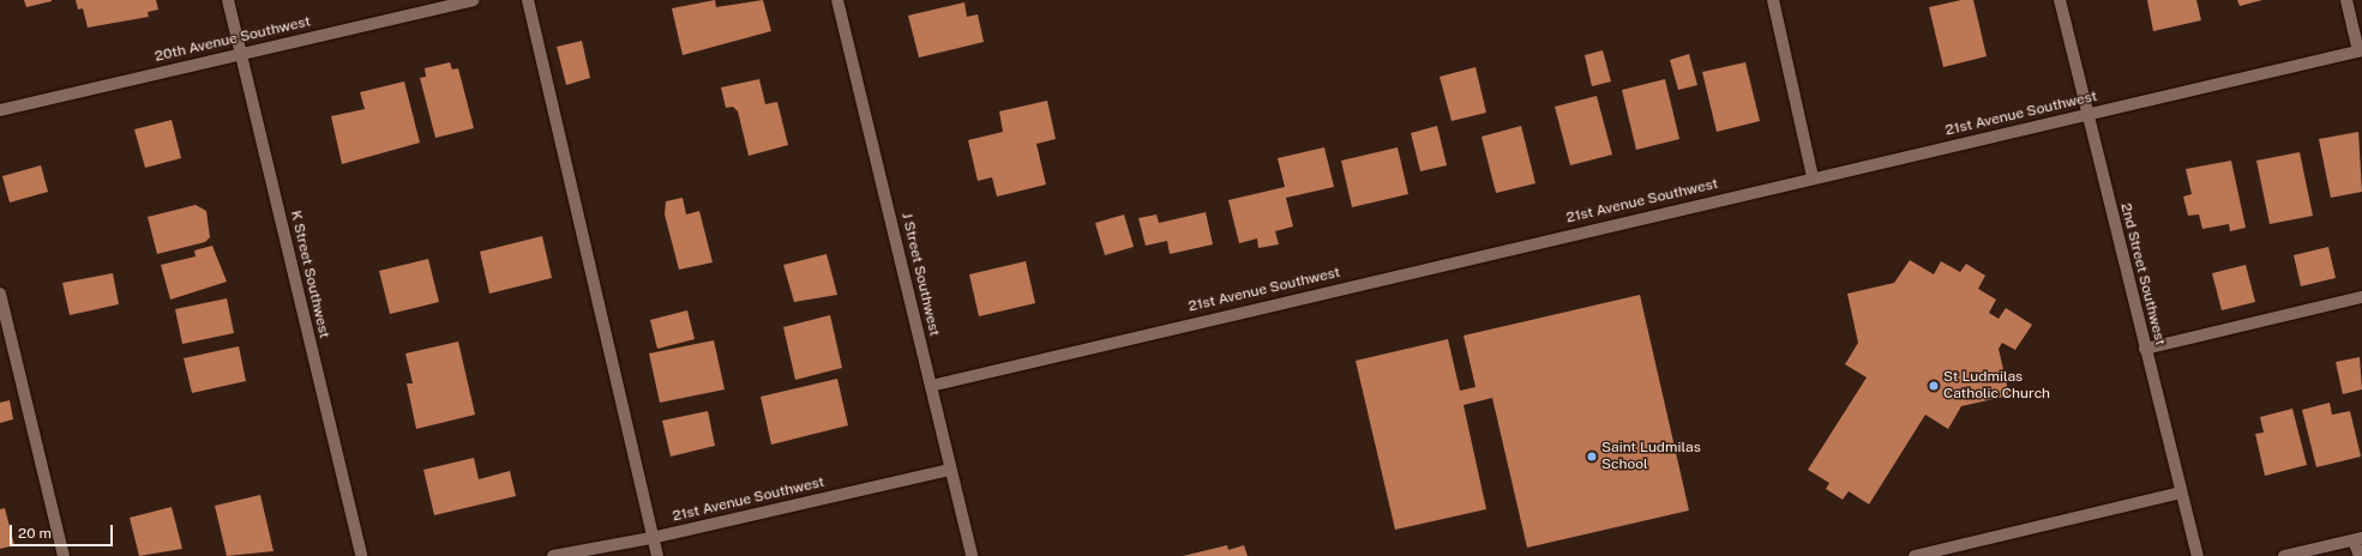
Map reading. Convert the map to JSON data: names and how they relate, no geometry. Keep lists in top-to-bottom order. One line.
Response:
{"streets":{"street":["20th Avenue Southwest","21st Avenue Southwest","K Street Southwest","J Street Southwest","2nd Street Southwest"]},"crossings":[["20th Avenue Southwest","K Street Southwest"],["21st Avenue Southwest","J Street Southwest"],["21st Avenue Southwest","2nd Street Southwest"]],"places":["St Ludmilas Catholic Church","Saint Ludmilas School"],"scale_bar":"20 m"}
